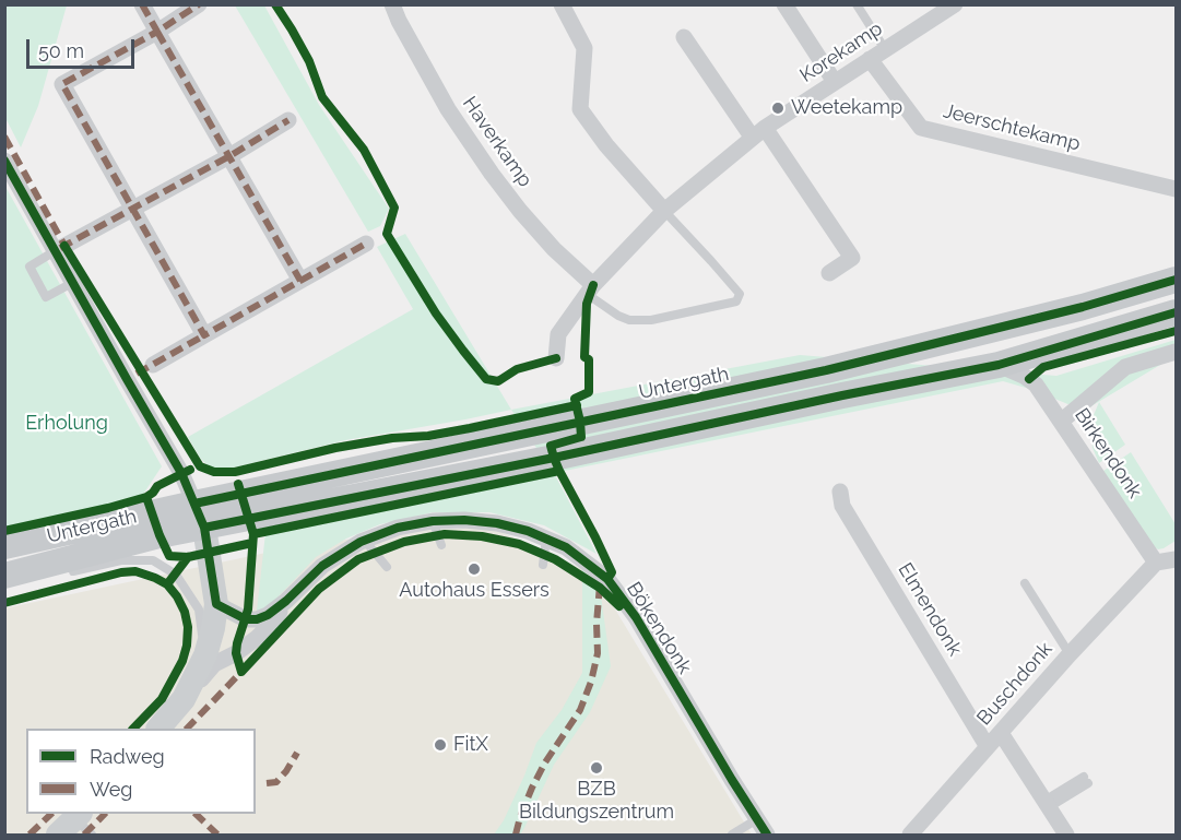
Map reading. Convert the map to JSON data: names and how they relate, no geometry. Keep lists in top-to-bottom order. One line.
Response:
{"streets":{"main road":["Untergath"],"street":["Korekamp","Jeerschtekamp","Haverkamp","Birkendonk","Elmendonk","Bökendonk","Buschdonk"]},"crossings":[["Korekamp","Jeerschtekamp"],["Korekamp","Haverkamp"],["Untergath","Birkendonk"],["Birkendonk","Buschdonk"],["Elmendonk","Buschdonk"]],"parks":["Erholung"],"places":["Weetekamp","Autohaus Essers","FitX","BZB Bildungszentrum"],"legend":["Radweg","Weg"],"scale_bar":"50 m"}
